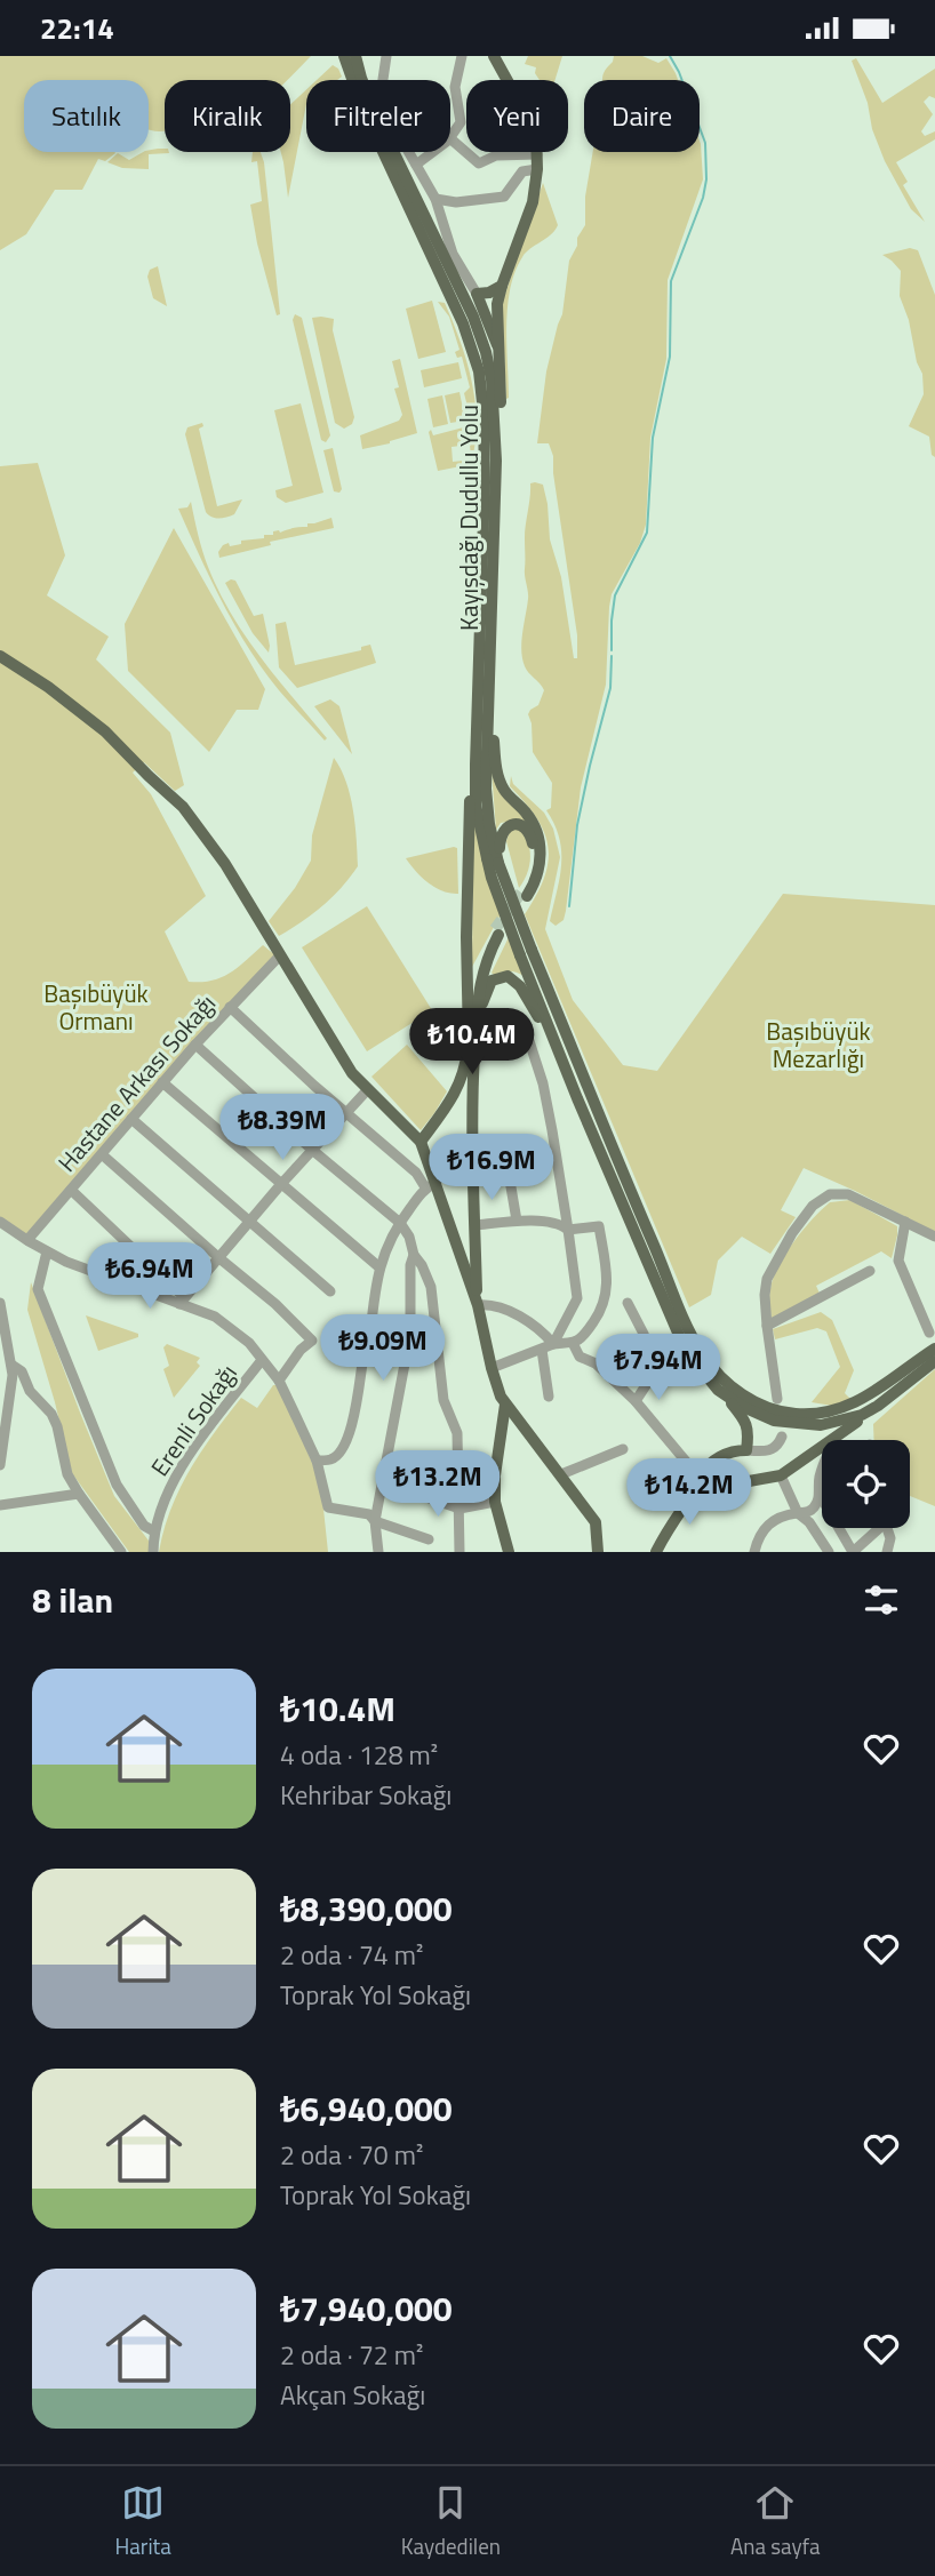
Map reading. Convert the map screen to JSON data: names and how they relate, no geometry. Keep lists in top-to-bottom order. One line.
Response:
{"streets":{"main road":["Kayışdağı Dudullu Yolu"],"street":["Hastane Arkası Sokağı","Erenli Sokağı"]},"parks":["Başıbüyük Ormanı","Başıbüyük Mezarlığı"],"page":{"status":"22:14","chip":["Satılık","Kiralık","Filtreler","Yeni","Daire"],"price":["₺10.4M","₺8.39M","₺16.9M","₺6.94M","₺9.09M","₺7.94M","₺13.2M","₺14.2M"],"heading":"8 ilan","list":[{"name":"₺10.4M","note":"4 oda · 128 m² · Kehribar Sokağı"},{"name":"₺8,390,000","note":"2 oda · 74 m² · Toprak Yol Sokağı"},{"name":"₺6,940,000","note":"2 oda · 70 m² · Toprak Yol Sokağı"},{"name":"₺7,940,000","note":"2 oda · 72 m² · Akçan Sokağı"}],"tabs":["Harita","Kaydedilen","Ana sayfa"]}}
